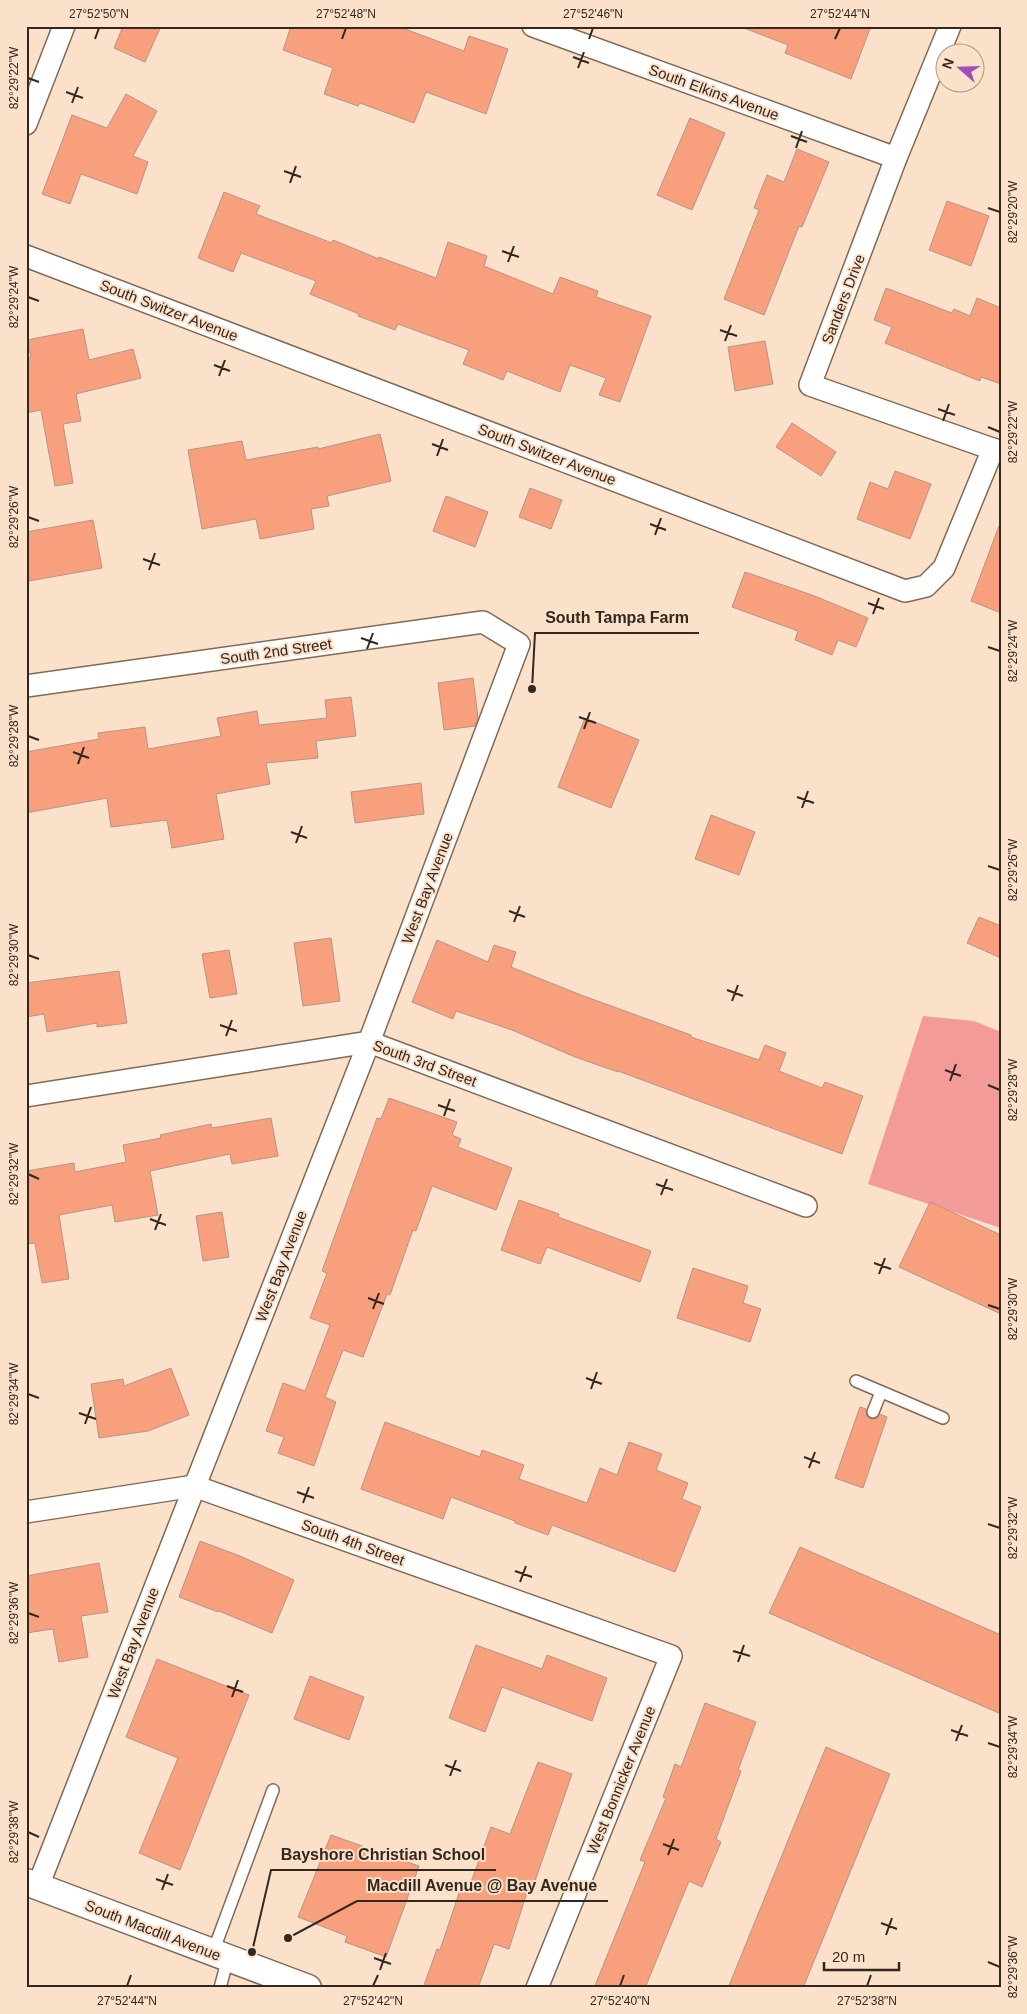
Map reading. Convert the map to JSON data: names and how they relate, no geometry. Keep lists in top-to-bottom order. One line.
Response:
{"streets":{"street":["South Elkins Avenue","Sanders Drive","South Switzer Avenue","South 2nd Street","West Bay Avenue","South 3rd Street","South 4th Street","West Bonnicker Avenue","South Macdill Avenue"]},"crossings":[["South Elkins Avenue","Sanders Drive"],["Sanders Drive","South Switzer Avenue"],["South 2nd Street","West Bay Avenue"],["West Bay Avenue","South 3rd Street"],["West Bay Avenue","South 4th Street"],["West Bay Avenue","South Macdill Avenue"],["South 4th Street","West Bonnicker Avenue"]],"places":["South Tampa Farm","Macdill Avenue @ Bay Avenue","Bayshore Christian School"],"scale_bar":"20 m","north":"left","coordinates":["27°52'50\"N","27°52'48\"N","27°52'46\"N","27°52'44\"N","82°29'22\"W","82°29'20\"W","82°29'24\"W","82°29'26\"W","82°29'28\"W","82°29'30\"W","82°29'32\"W","82°29'34\"W","82°29'36\"W","82°29'38\"W","27°52'42\"N","27°52'40\"N","27°52'38\"N"]}
